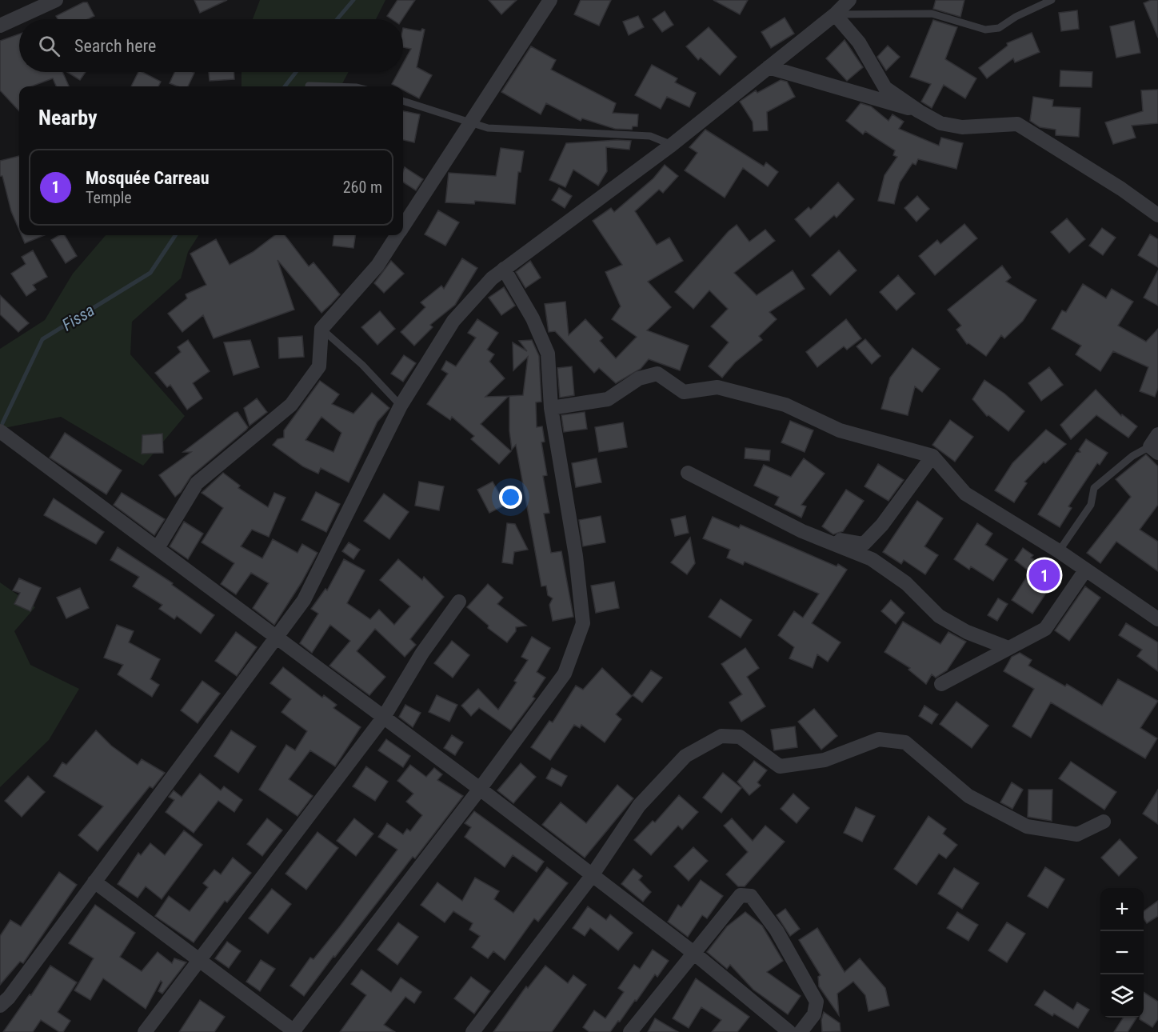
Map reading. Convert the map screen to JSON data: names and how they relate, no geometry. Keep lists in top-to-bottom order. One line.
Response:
{"water":["Fissa"],"page":{"search":"Search here","heading":"Nearby","list":[{"mark":"1","name":"Mosquée Carreau","note":"Temple","value":"260 m"}],"pins":"1","map_buttons":["+","−"]}}
